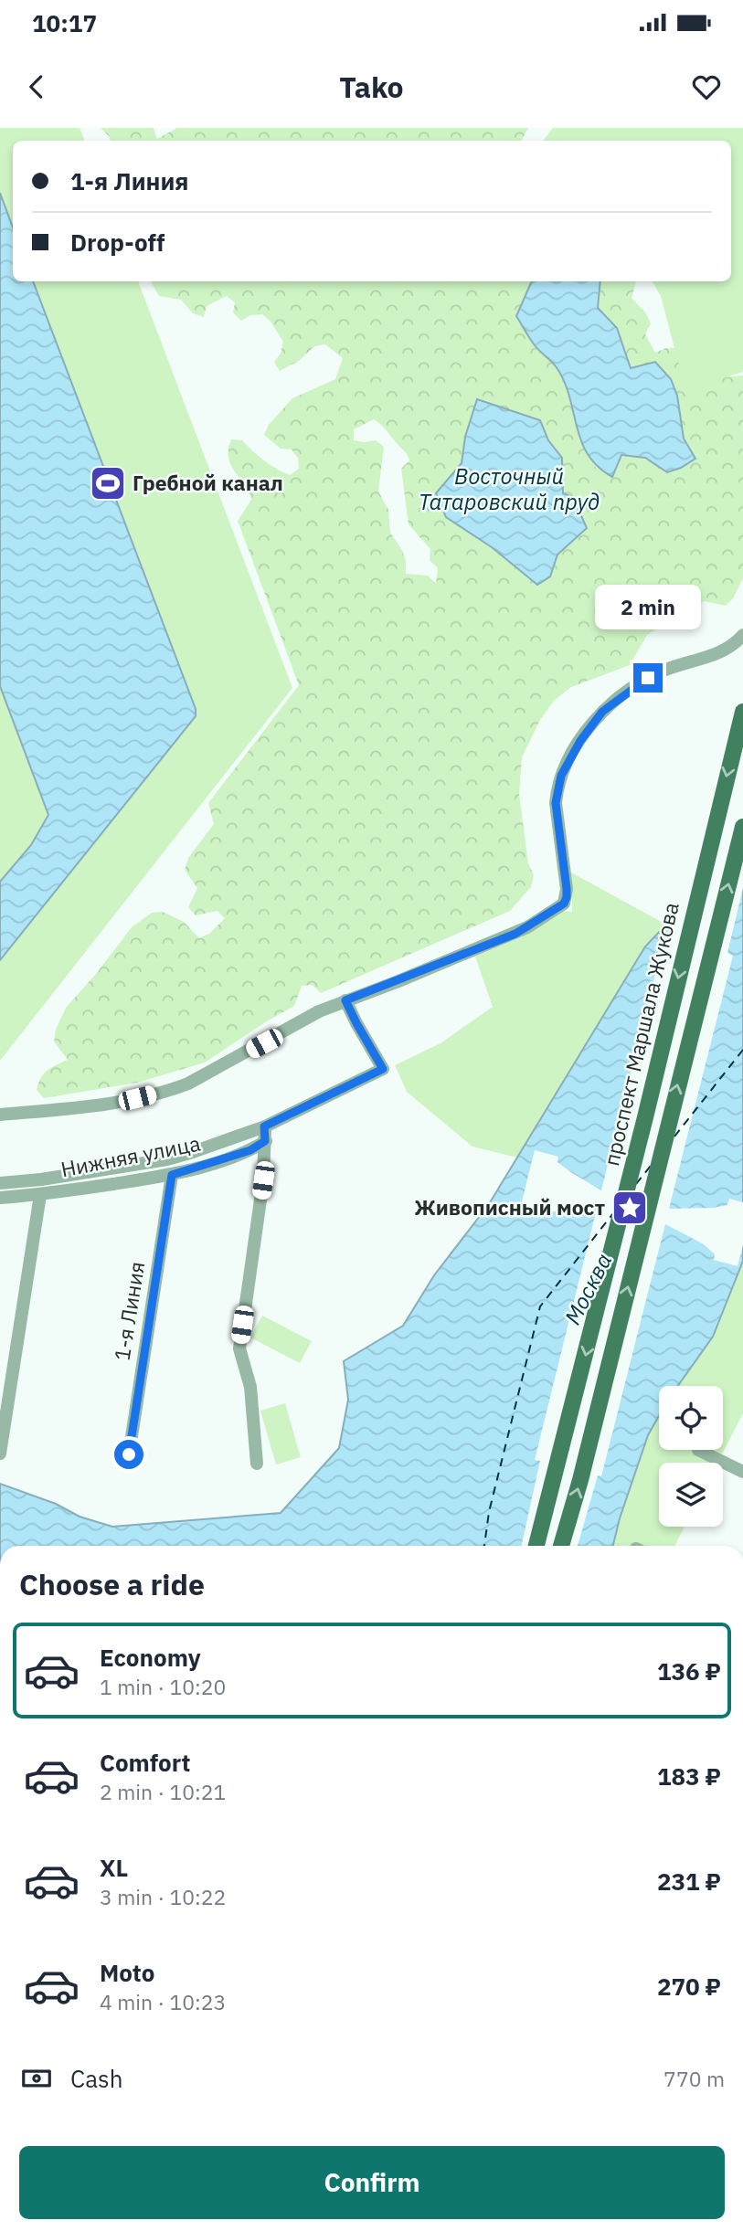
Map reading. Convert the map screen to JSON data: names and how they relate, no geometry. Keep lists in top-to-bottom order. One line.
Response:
{"streets":{"main road":["проспект Маршала Жукова"],"street":["Нижняя улица","1-я Линия"]},"crossings":[["Нижняя улица","1-я Линия"]],"water":["Восточный Татаровский пруд","Москва"],"places":{"sports":["Гребной канал"],"place":["Живописный мост"]},"page":{"status":"10:17","header":"Tako","banner":["1-я Линия","Drop-off"],"bubble":"2 min","heading":"Choose a ride","list":[{"name":"Economy","note":"1 min · 10:20","value":"136 ₽"},{"name":"Comfort","note":"2 min · 10:21","value":"183 ₽"},{"name":"XL","note":"3 min · 10:22","value":"231 ₽"},{"name":"Moto","note":"4 min · 10:23","value":"270 ₽"}],"pay":["Cash","770 m"],"buttons":"Confirm"}}
